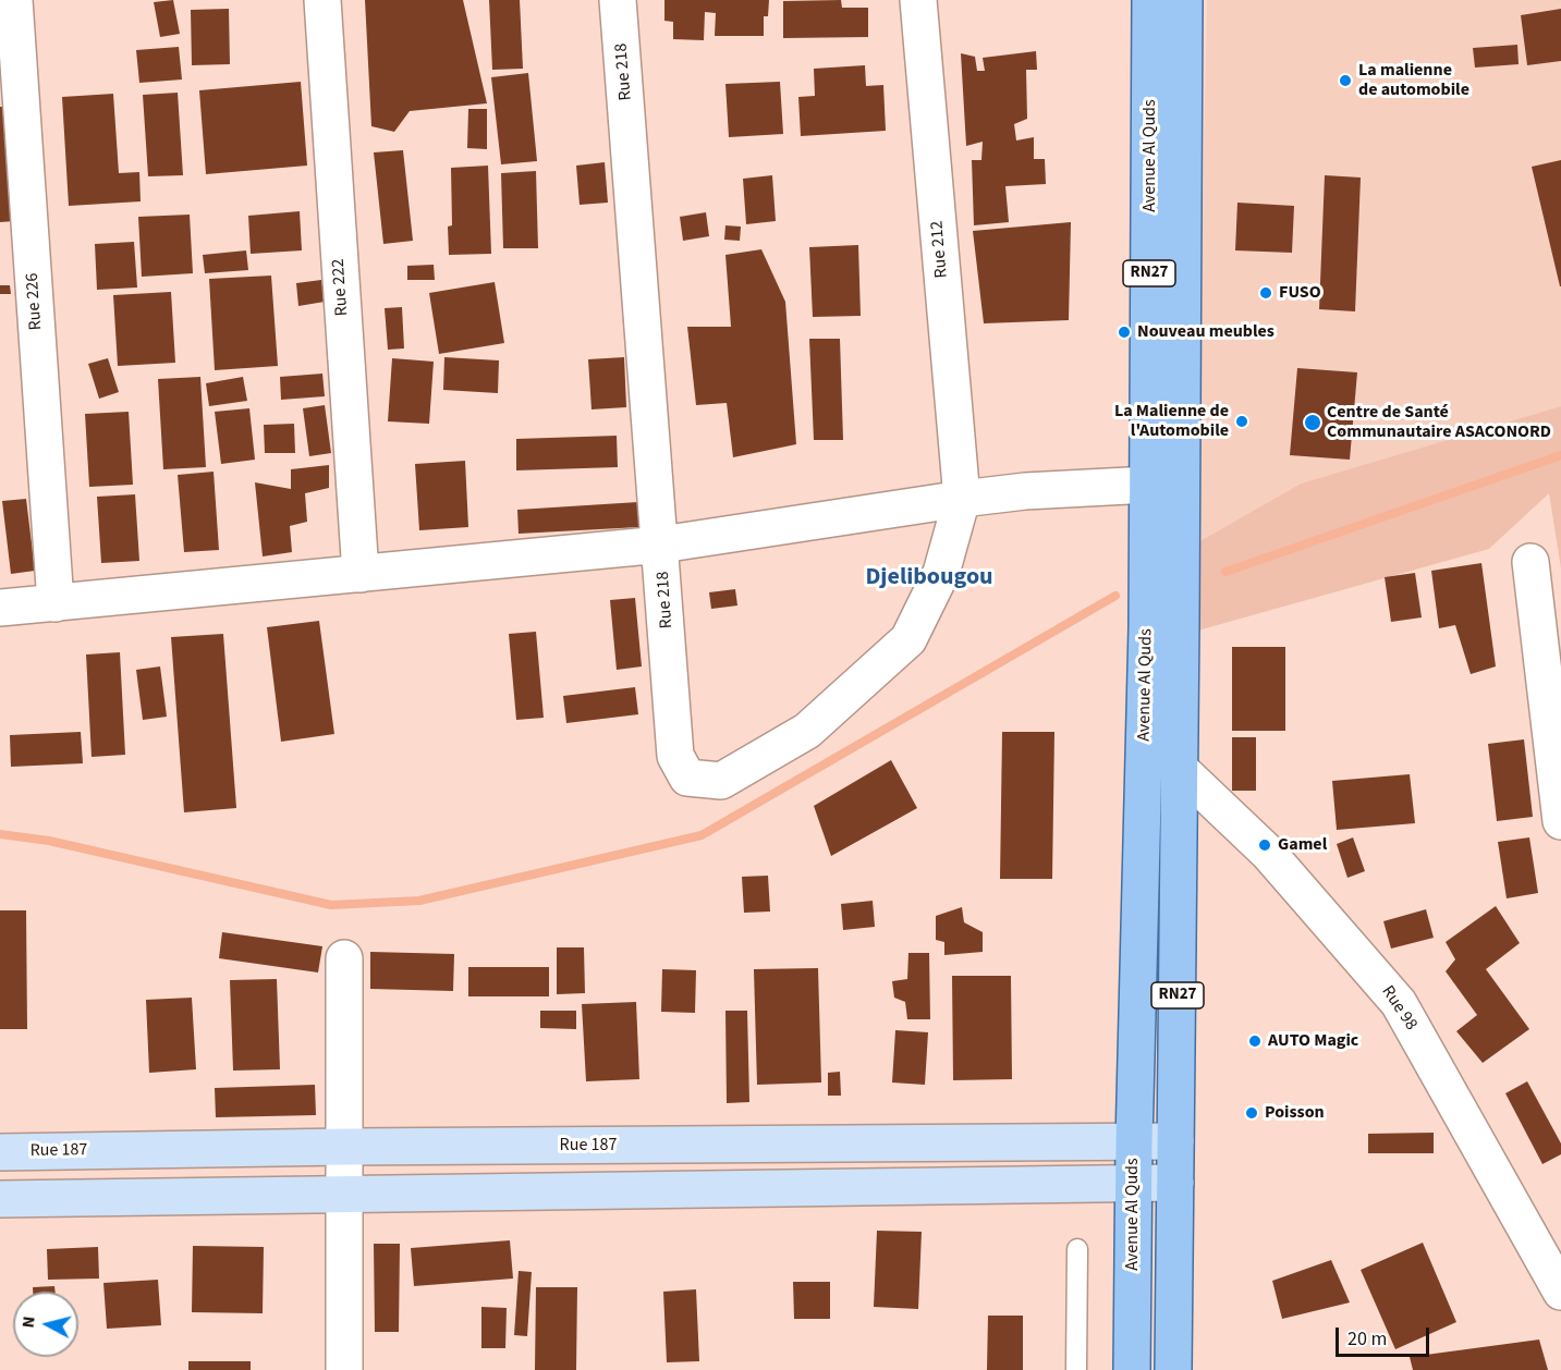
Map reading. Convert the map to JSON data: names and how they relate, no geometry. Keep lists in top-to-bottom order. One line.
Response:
{"streets":{"main road":["Avenue Al Quds","RN27"],"street":["Rue 218","Rue 212","Rue 222","Rue 226","Rue 98","Rue 187"]},"crossings":[["Rue 218","Rue 212"],["Avenue Al Quds","Rue 98"],["Avenue Al Quds","Rue 187"]],"districts":["Djelibougou"],"places":["La malienne de automobile","FUSO","Nouveau meubles","La Malienne de l'Automobile","Centre de Santé Communautaire ASACONORD","Gamel","AUTO Magic","Poisson"],"scale_bar":"20 m","north":"left"}
